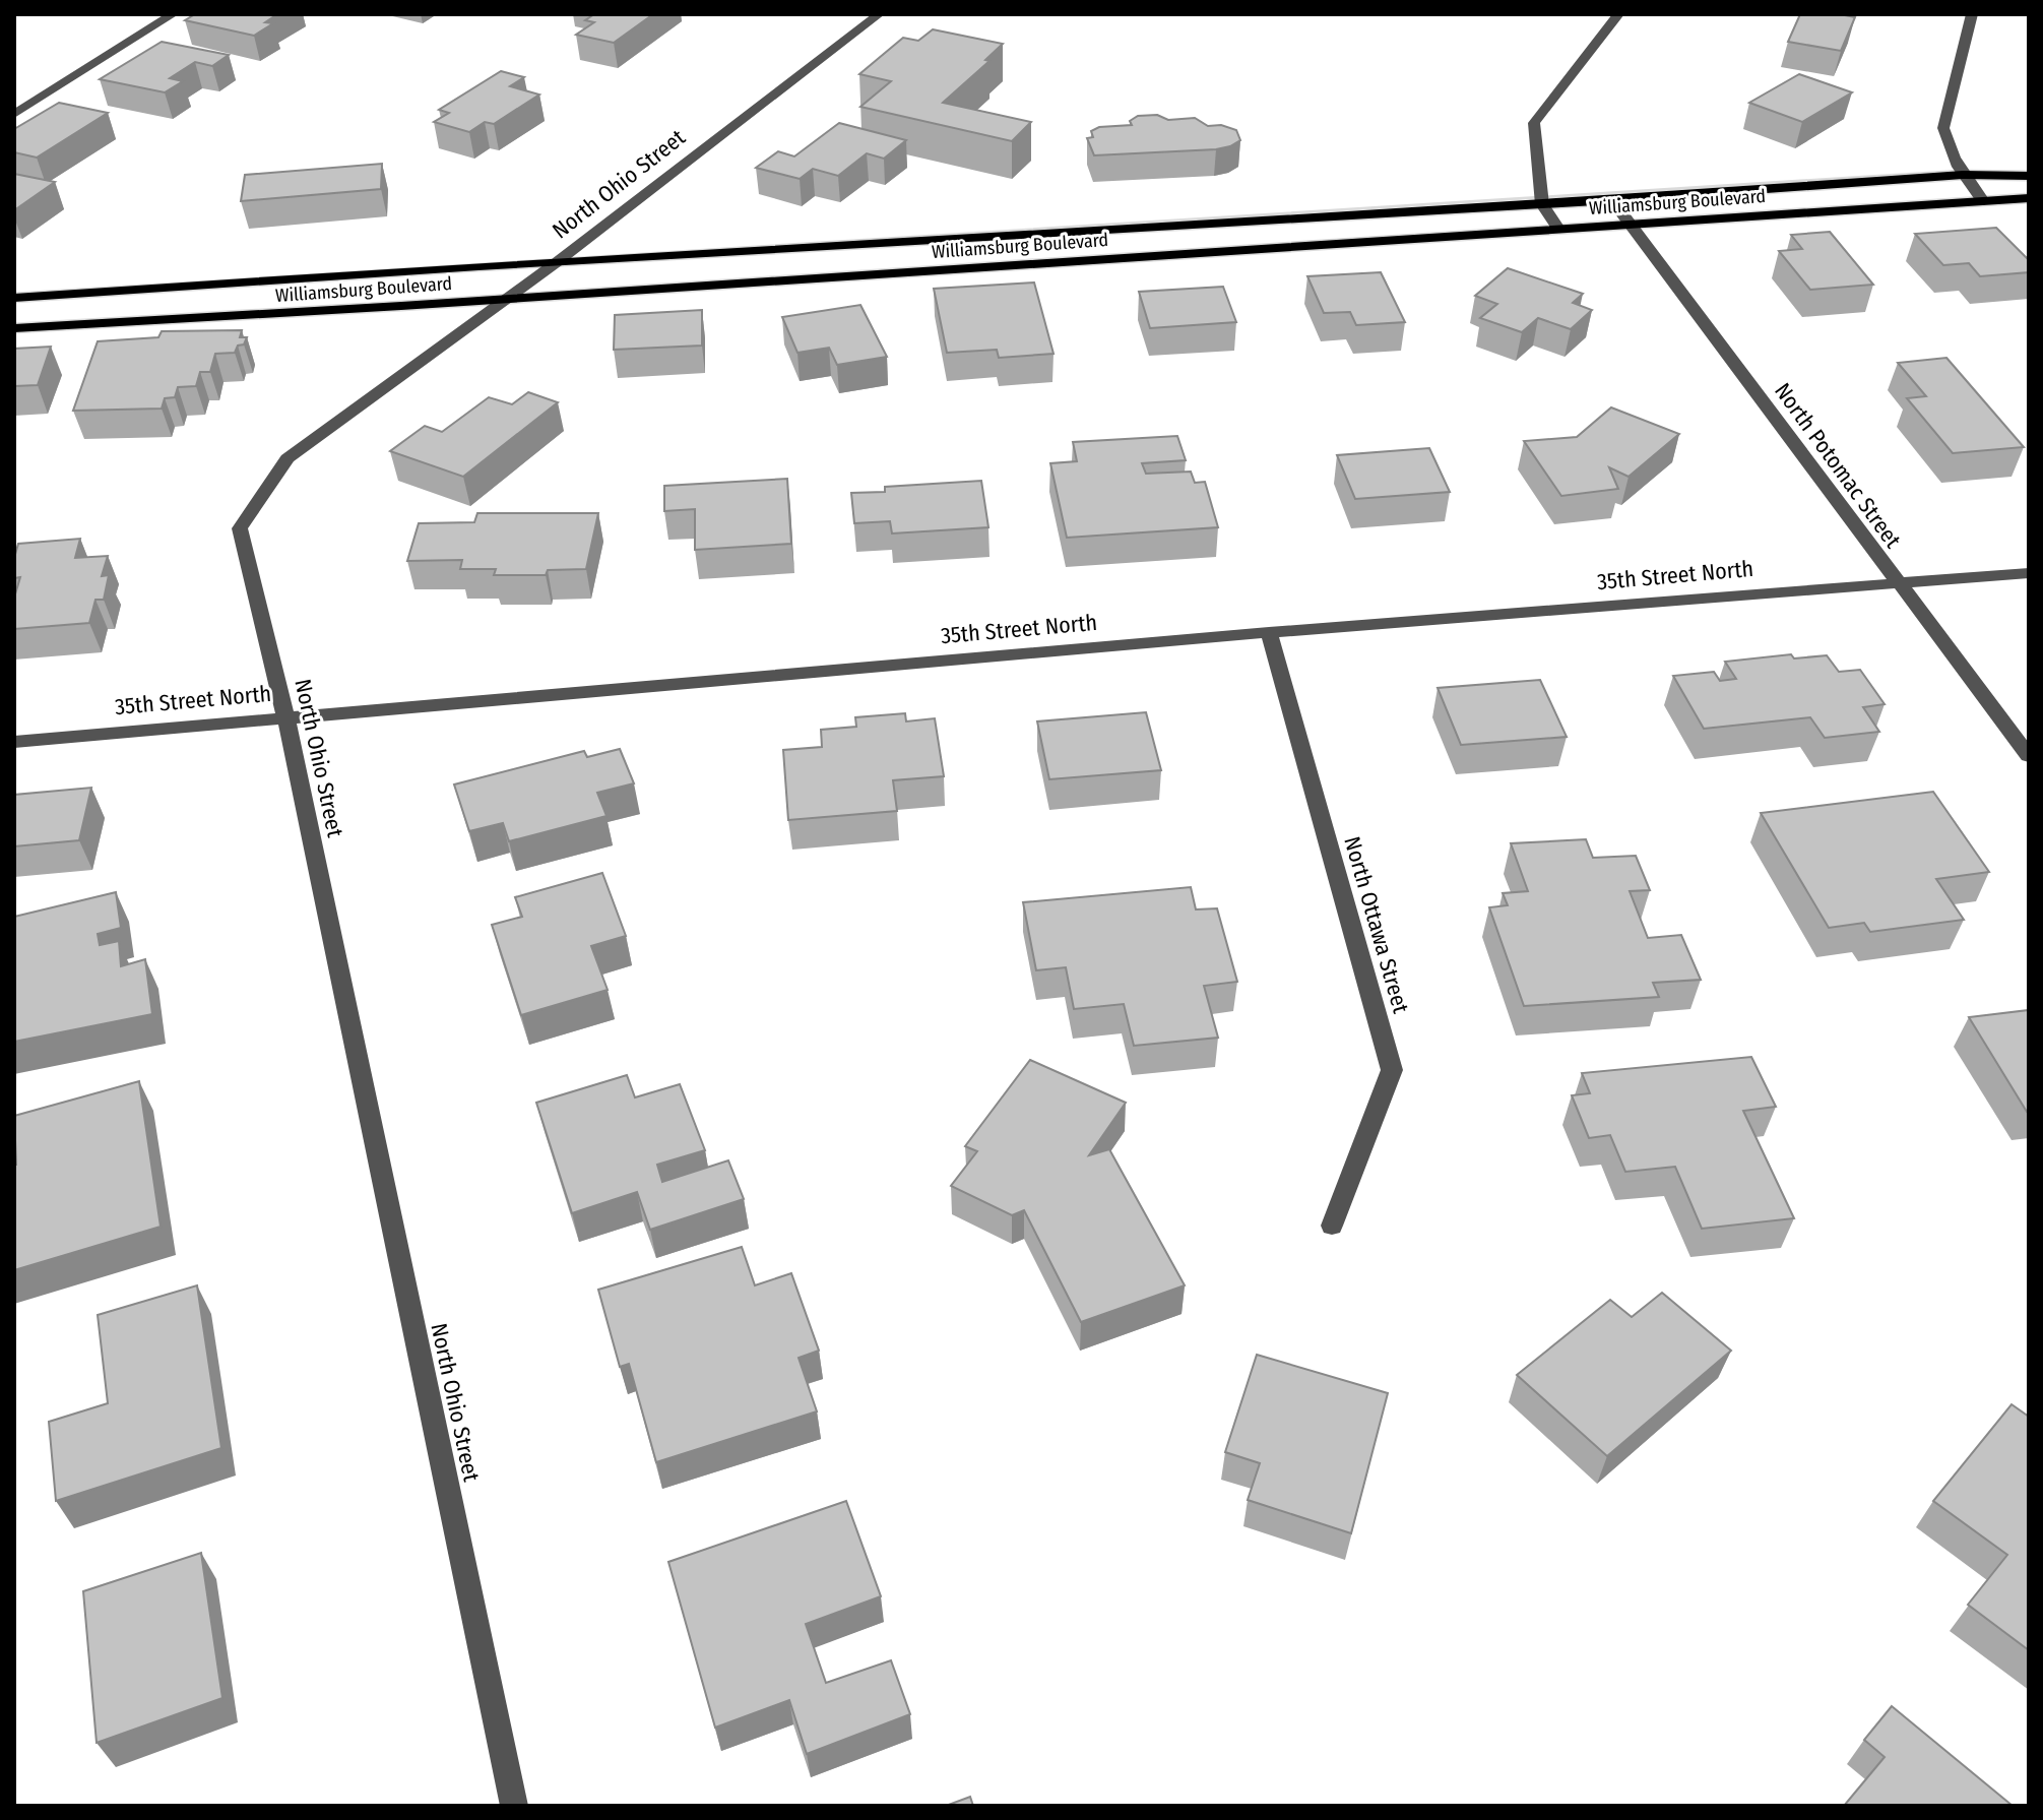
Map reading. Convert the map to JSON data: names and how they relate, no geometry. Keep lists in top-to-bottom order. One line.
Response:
{"streets":{"main road":["Williamsburg Boulevard"],"street":["North Ohio Street","North Potomac Street","35th Street North","North Ottawa Street"]},"crossings":[["North Ohio Street","Williamsburg Boulevard"],["North Ohio Street","35th Street North"],["Williamsburg Boulevard","North Potomac Street"],["North Potomac Street","35th Street North"],["35th Street North","North Ottawa Street"]]}
